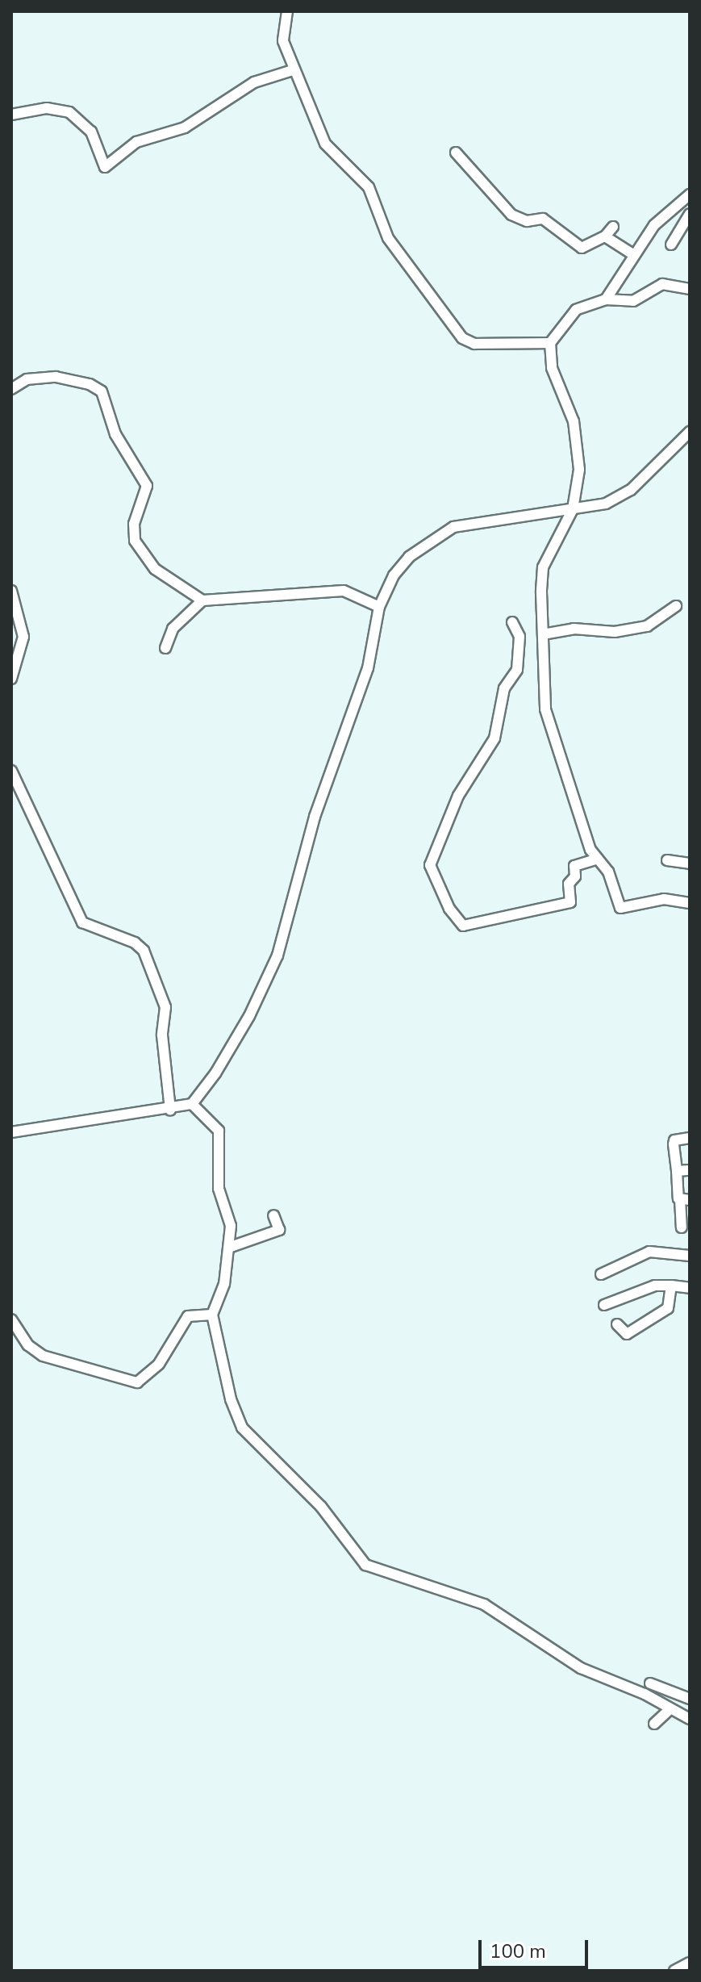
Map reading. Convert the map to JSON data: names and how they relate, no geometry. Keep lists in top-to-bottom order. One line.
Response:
{"scale_bar":"100 m"}
